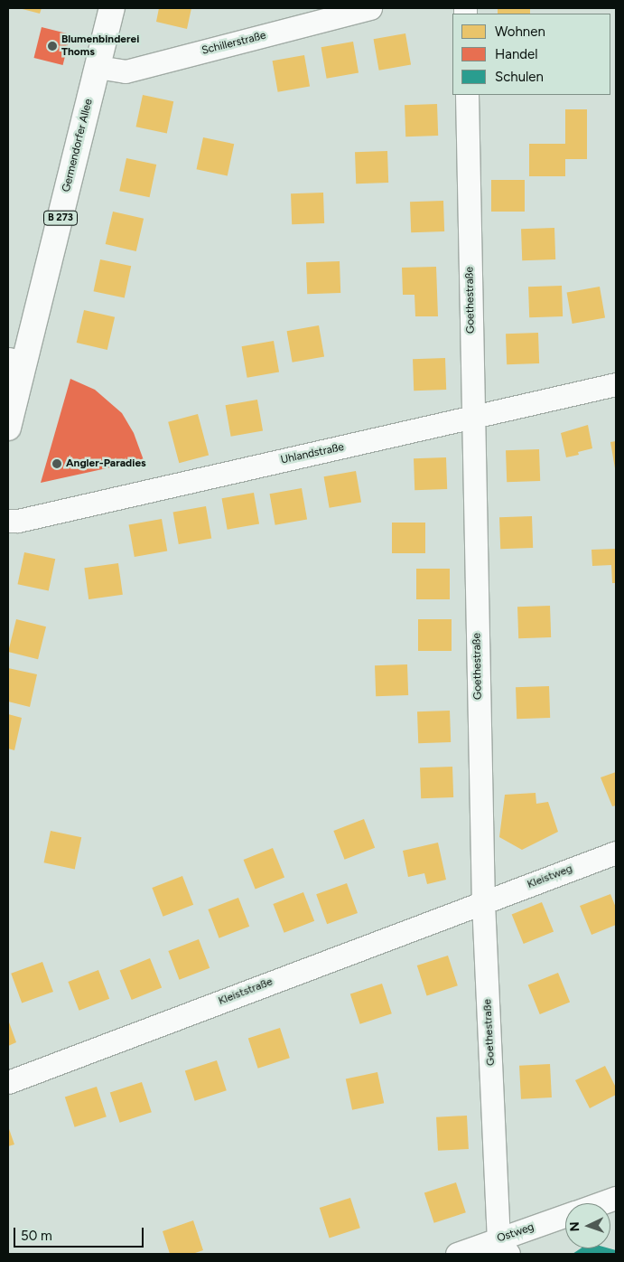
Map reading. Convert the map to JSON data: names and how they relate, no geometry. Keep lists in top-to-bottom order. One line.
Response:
{"streets":{"main road":["Germendorfer Allee","B 273"],"street":["Schillerstraße","Goethestraße","Uhlandstraße","Kleistweg","Kleiststraße","Ostweg"]},"crossings":[["Schillerstraße","Germendorfer Allee"],["Goethestraße","Uhlandstraße"],["Goethestraße","Kleistweg"],["Goethestraße","Kleiststraße"],["Goethestraße","Ostweg"],["Kleistweg","Kleiststraße"]],"places":["Blumenbinderei Thoms","Angler-Paradies"],"legend":["Wohnen","Handel","Schulen"],"scale_bar":"50 m","north":"left"}
